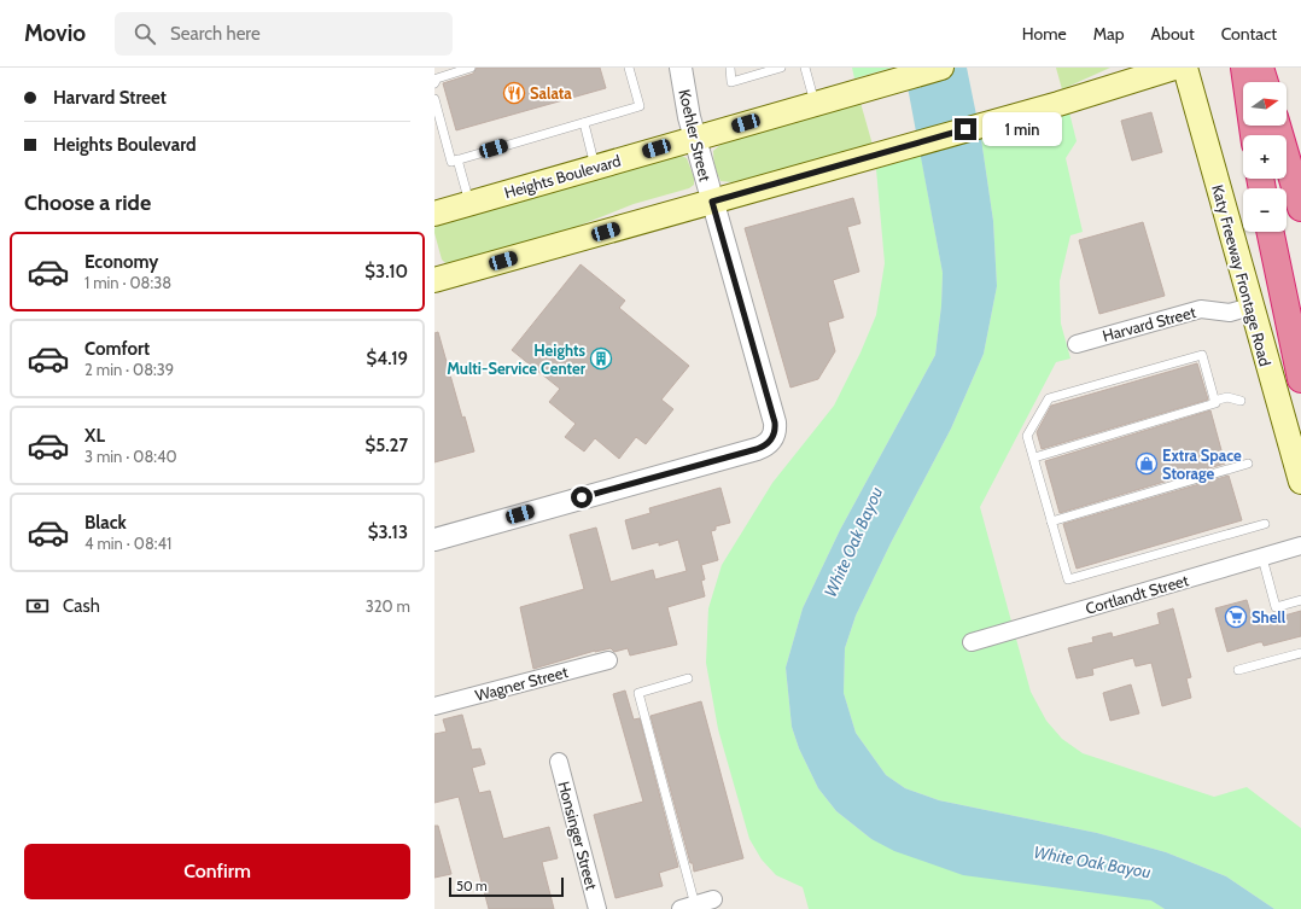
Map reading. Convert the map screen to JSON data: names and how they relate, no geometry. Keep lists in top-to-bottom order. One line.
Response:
{"streets":{"main road":["Heights Boulevard","Katy Freeway Frontage Road"],"street":["Koehler Street","Harvard Street","Cortlandt Street","Wagner Street","Honsinger Street"]},"crossings":[["Koehler Street","Heights Boulevard"],["Katy Freeway Frontage Road","Harvard Street"]],"water":["White Oak Bayou"],"places":{"restaurant":["Salata"],"building":["Heights Multi-Service Center"],"shop":["Extra Space Storage"],"supermarket":["Shell"]},"scale_bar":"50 m","north":"right","page":{"header":"Movio","search":"Search here","nav":["Home","Map","About","Contact"],"banner":["Harvard Street","Heights Boulevard"],"map_buttons":["+","−"],"bubble":"1 min","heading":"Choose a ride","list":[{"name":"Economy","note":"1 min · 08:38","value":"$3.10"},{"name":"Comfort","note":"2 min · 08:39","value":"$4.19"},{"name":"XL","note":"3 min · 08:40","value":"$5.27"},{"name":"Black","note":"4 min · 08:41","value":"$3.13"}],"pay":["Cash","320 m"],"buttons":"Confirm","scale":"50 m"}}
